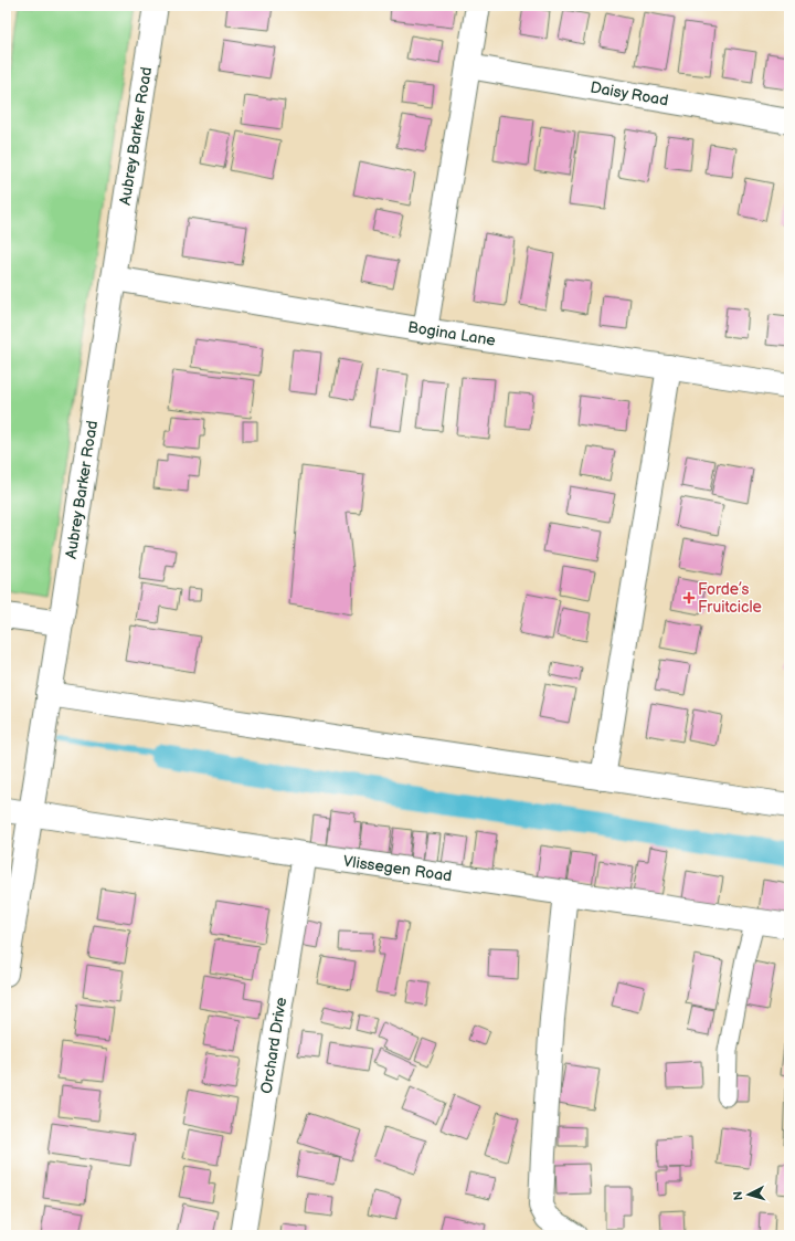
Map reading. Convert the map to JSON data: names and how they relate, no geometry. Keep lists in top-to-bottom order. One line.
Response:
{"streets":{"street":["Daisy Road","Aubrey Barker Road","Bogina Lane","Vlissegen Road","Orchard Drive"]},"crossings":[["Aubrey Barker Road","Bogina Lane"],["Aubrey Barker Road","Vlissegen Road"],["Vlissegen Road","Orchard Drive"]],"places":{"health":["Forde’s Fruitcicle"]},"north":"left"}
